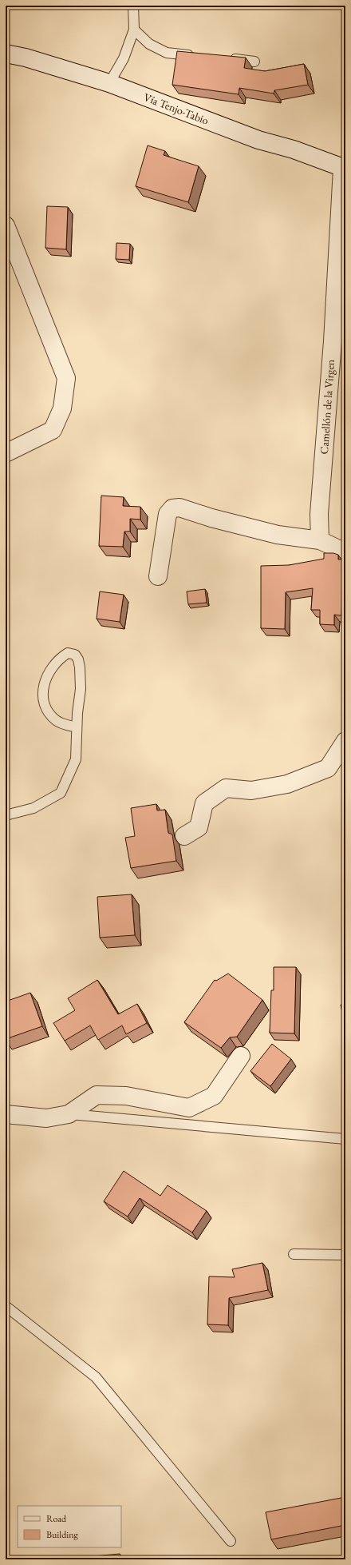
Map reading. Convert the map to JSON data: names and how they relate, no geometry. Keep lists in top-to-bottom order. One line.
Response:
{"streets":{"street":["Vía Tenjo-Tabio","Camellón de la Virgen"]},"crossings":[["Vía Tenjo-Tabio","Camellón de la Virgen"]],"legend":["Road","Building"]}
